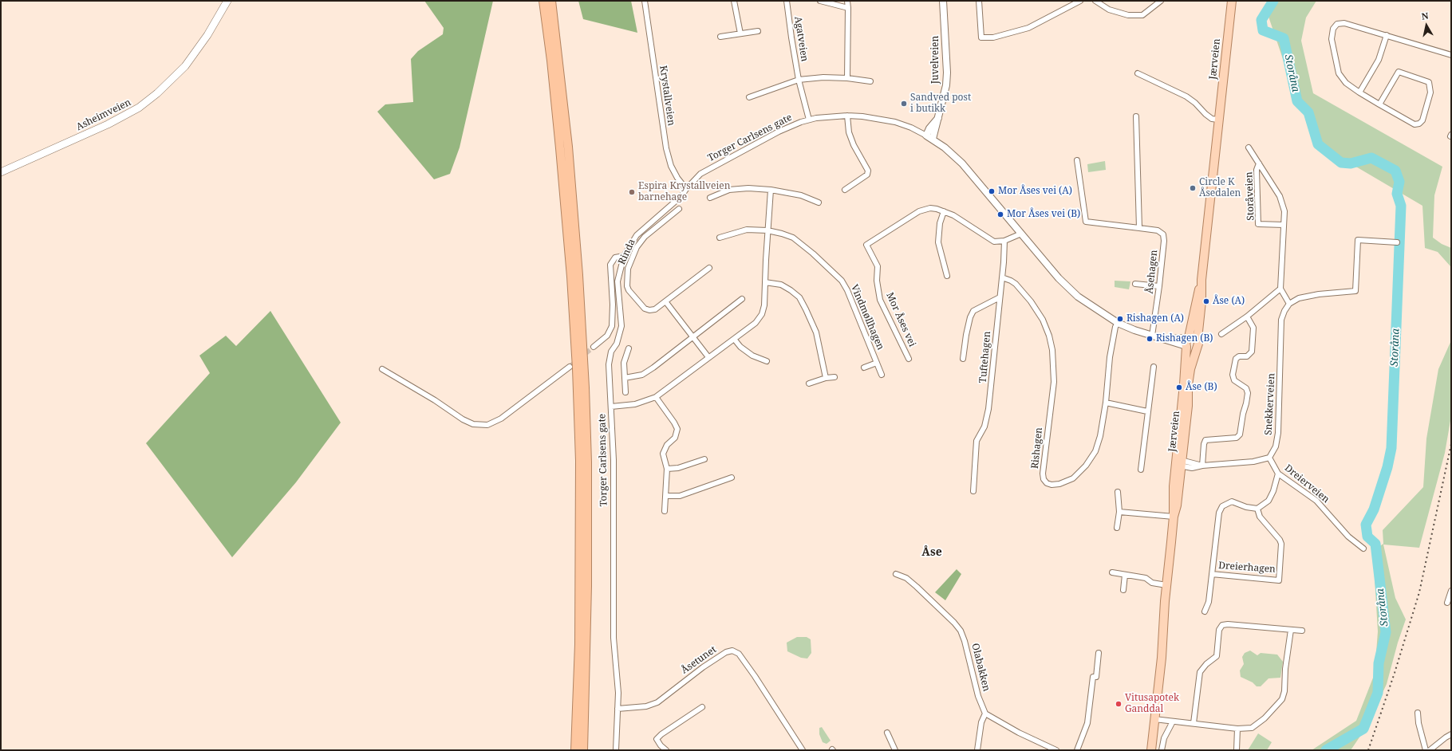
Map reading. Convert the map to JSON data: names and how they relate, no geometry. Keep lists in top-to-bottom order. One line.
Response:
{"streets":{"main road":["Jærveien","Asheimveien"],"street":["Agatveien","Juvelveien","Krystallveien","Torger Carlsens gate","Storåveien","Rinda","Åsehagen","Vindmøllhagen","Mor Åses vei","Tuftehagen","Snekkerveien","Rishagen","Dreierveien","Dreierhagen","Åsetunet","Olabakken"]},"crossings":[["Agatveien","Torger Carlsens gate"],["Jærveien","Torger Carlsens gate"],["Juvelveien","Torger Carlsens gate"],["Krystallveien","Torger Carlsens gate"],["Torger Carlsens gate","Åsehagen"],["Torger Carlsens gate","Rishagen"],["Torger Carlsens gate","Åsetunet"],["Mor Åses vei","Tuftehagen"],["Tuftehagen","Rishagen"],["Snekkerveien","Dreierveien"]],"districts":["Åse"],"water":["Storåna"],"places":["Sandved post i butikk","Circle K Åsedalen","Mor Åses vei (A)","Espira Krystallveien barnehage","Mor Åses vei (B)","Åse (A)","Rishagen (A)","Rishagen (B)","Åse (B)","Vitusapotek Ganddal"],"north":"top"}
